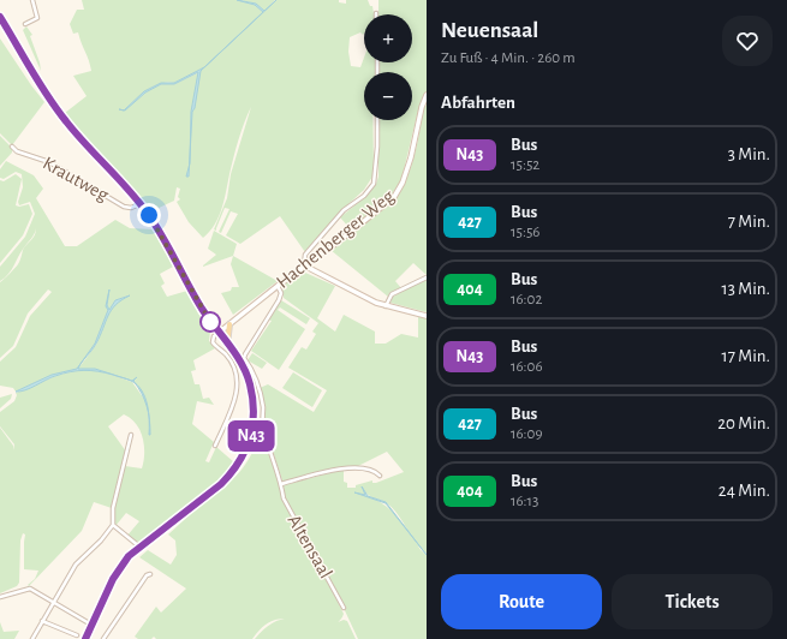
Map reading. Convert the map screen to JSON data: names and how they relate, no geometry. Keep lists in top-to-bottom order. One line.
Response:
{"streets":{"street":["Krautweg","Hachenberger Weg","Altensaal"]},"crossings":[["Hachenberger Weg","Altensaal"]],"lines":["bus line N43"],"page":{"on_map":"N43","heading":[["Neuensaal","Zu Fuß · 4 Min. · 260 m"],"Abfahrten"],"map_buttons":["+","−"],"list":[{"mark":"N43","name":"Bus","note":"15:52","value":"3 Min."},{"mark":"427","name":"Bus","note":"15:56","value":"7 Min."},{"mark":"404","name":"Bus","note":"16:02","value":"13 Min."},{"mark":"N43","name":"Bus","note":"16:06","value":"17 Min."},{"mark":"427","name":"Bus","note":"16:09","value":"20 Min."},{"mark":"404","name":"Bus","note":"16:13","value":"24 Min."}],"buttons":["Route","Tickets"]}}
